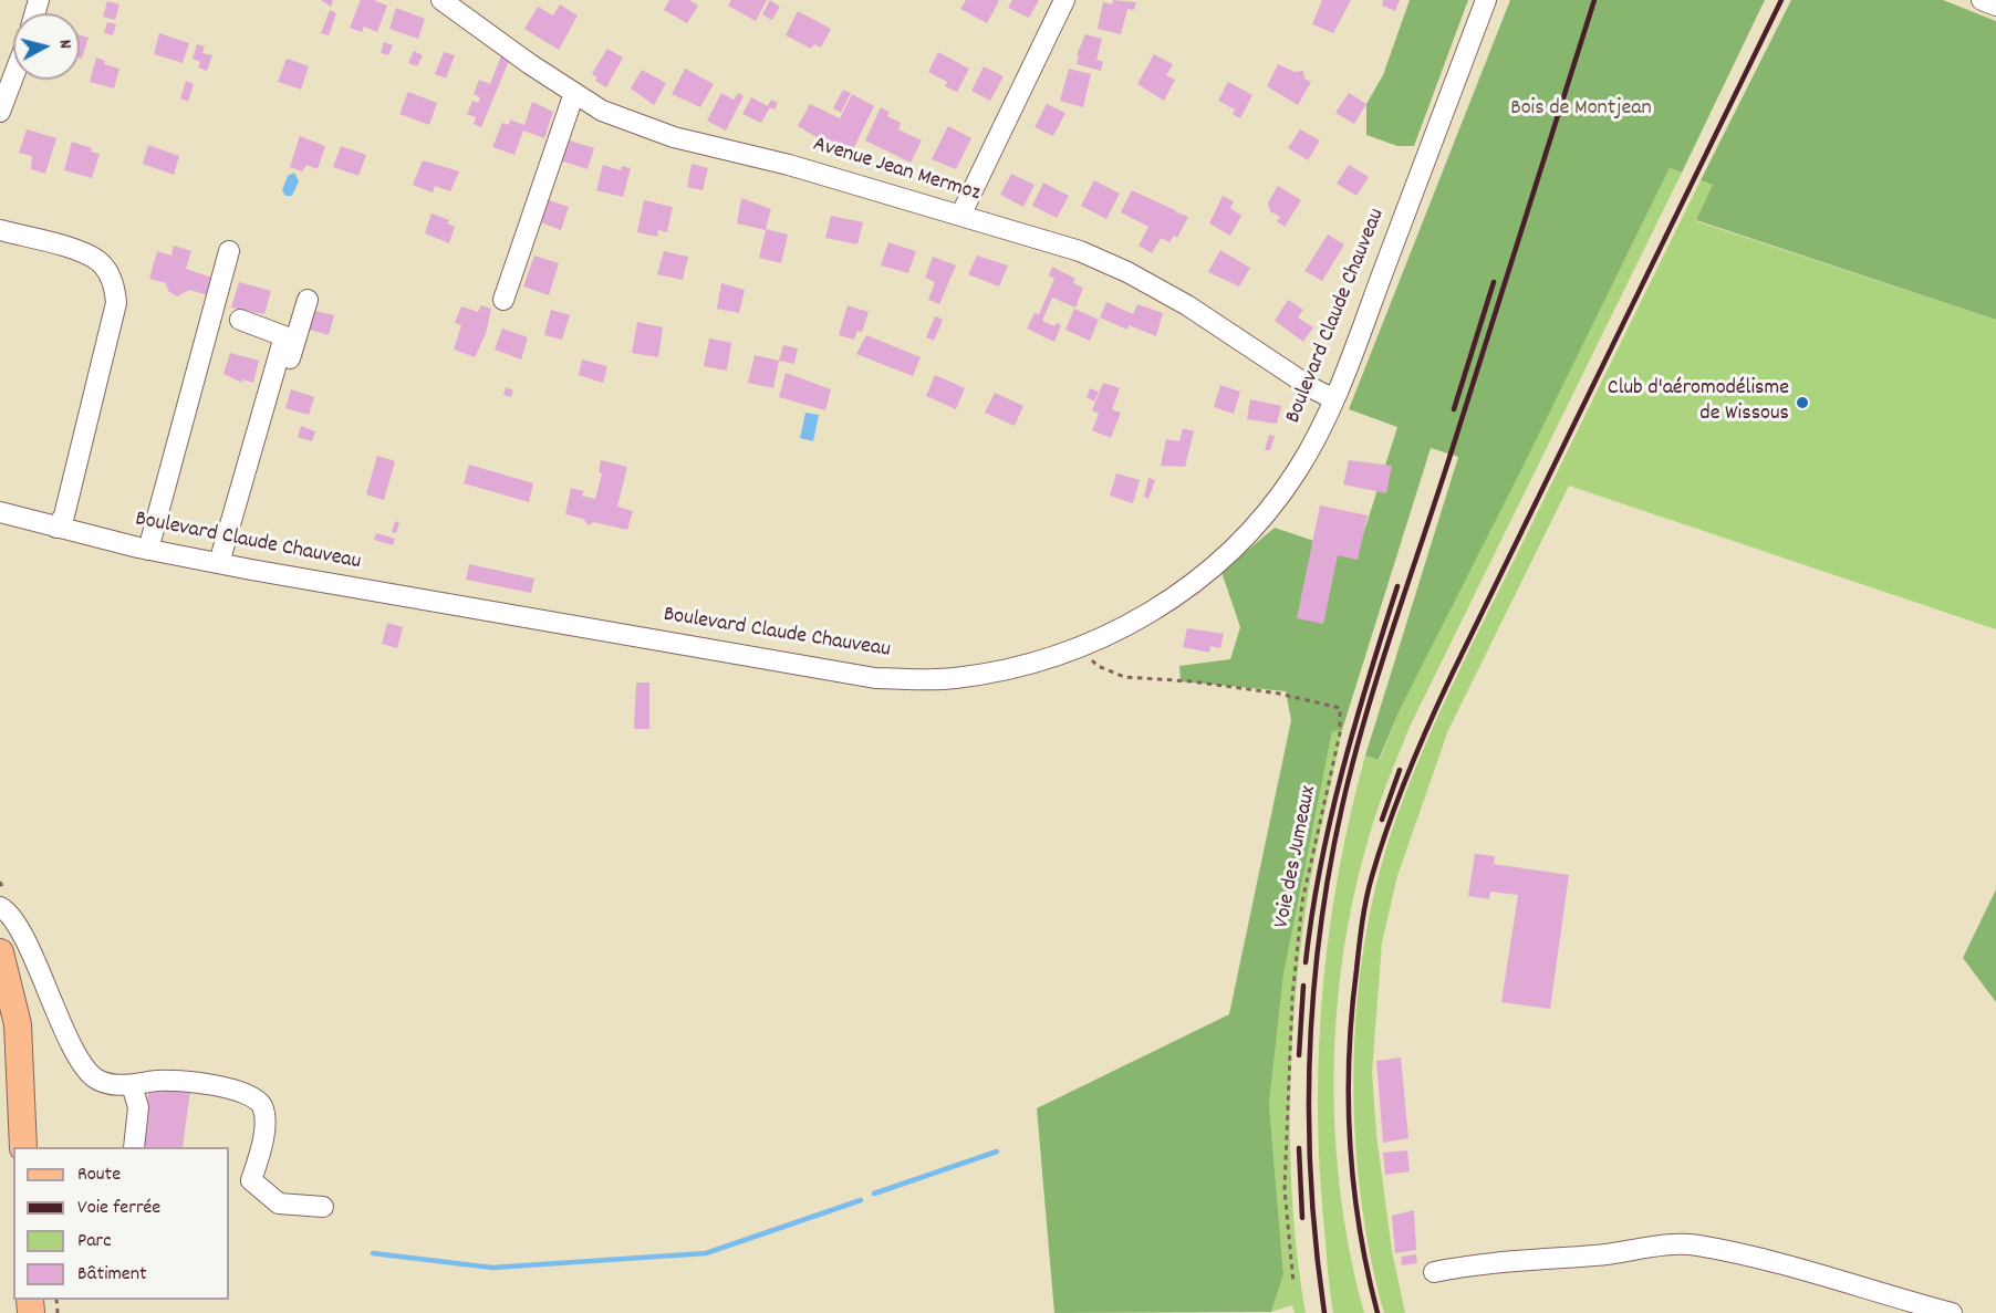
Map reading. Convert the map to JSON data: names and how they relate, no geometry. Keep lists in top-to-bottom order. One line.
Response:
{"streets":{"street":["Avenue Jean Mermoz","Boulevard Claude Chauveau"],"path":["Voie des Jumeaux"]},"crossings":[["Avenue Jean Mermoz","Boulevard Claude Chauveau"],["Boulevard Claude Chauveau","Voie des Jumeaux"]],"parks":["Bois de Montjean"],"places":["Club d'aéromodélisme de Wissous"],"legend":["Route","Voie ferrée","Parc","Bâtiment"],"north":"right"}
